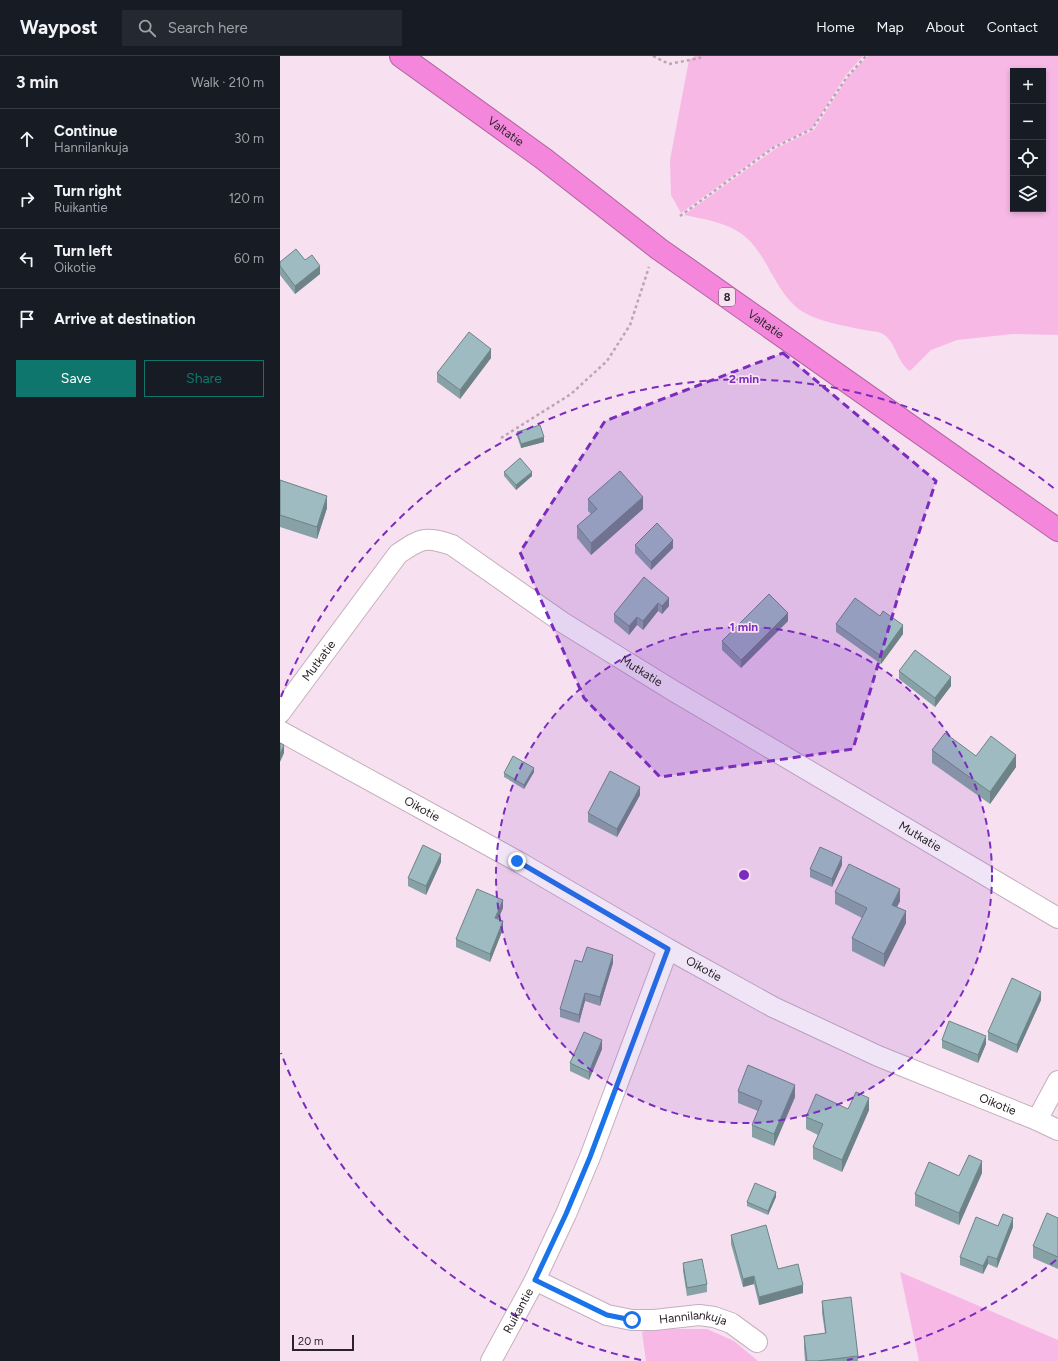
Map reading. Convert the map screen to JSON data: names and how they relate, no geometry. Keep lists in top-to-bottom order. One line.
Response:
{"streets":{"highway":["Valtatie","8"],"street":["Mutkatie","Oikotie","Ruikantie","Hannilankuja"]},"crossings":[["Oikotie","Ruikantie"],["Ruikantie","Hannilankuja"]],"scale_bar":"20 m","page":{"header":"Waypost","search":"Search here","nav":["Home","Map","About","Contact"],"heading":["3 min","Walk · 210 m"],"map_buttons":["+","−"],"list":[["Continue","Hannilankuja","30 m"],["Turn right","Ruikantie","120 m"],["Turn left","Oikotie","60 m"],"Arrive at destination"],"buttons":["Save","Share"],"scale":"20 m"},"rings":["2 min","1 min"]}
